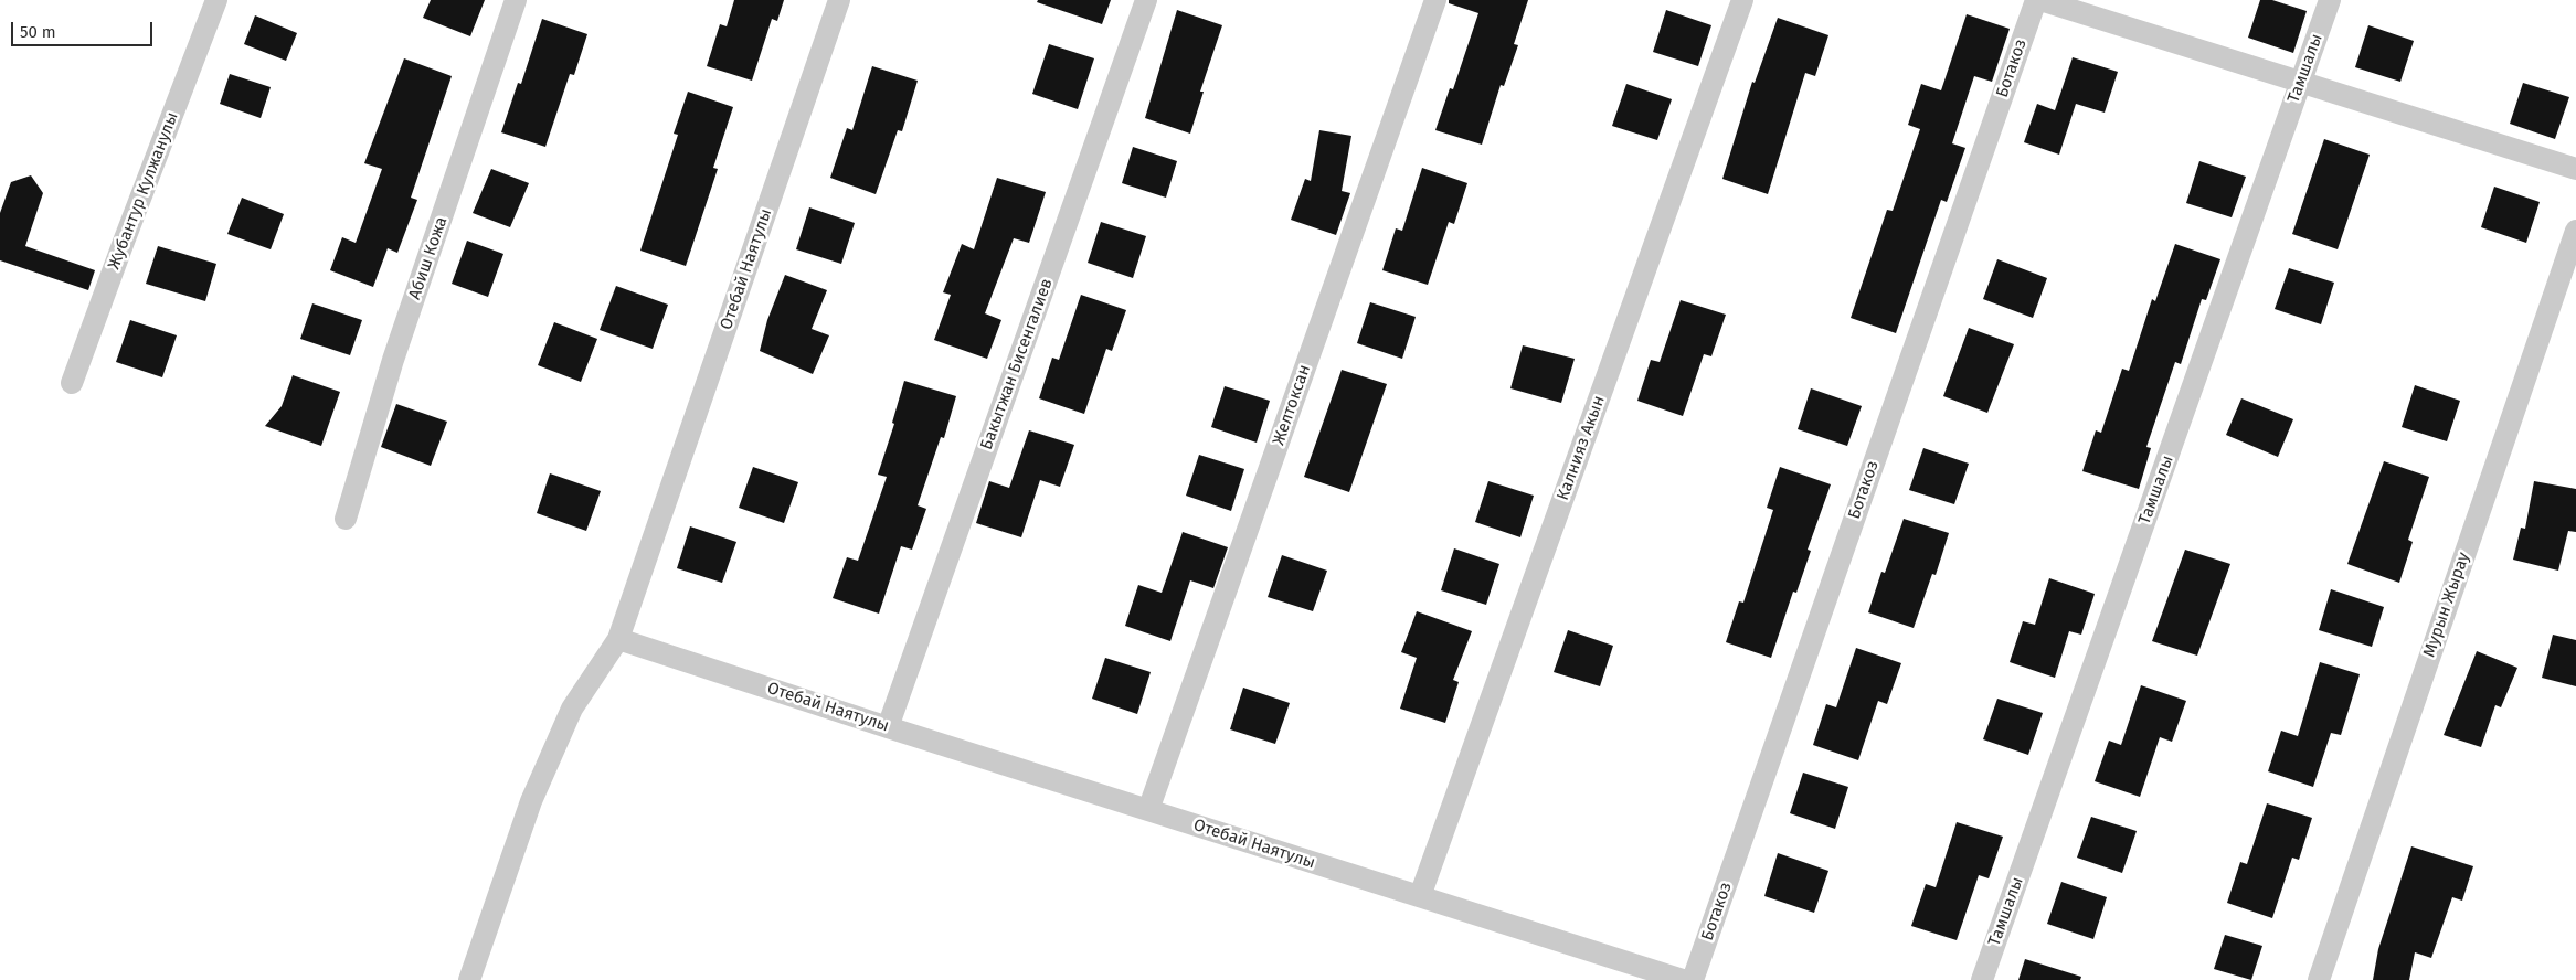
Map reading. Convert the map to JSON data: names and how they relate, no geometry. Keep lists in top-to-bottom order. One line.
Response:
{"streets":{"street":["Ботакоз","Тамшалы","Жубантур Кулжанулы","Абиш Кожа","Отебай Наятулы","Бакытжан Бисенгалиев","Желтоксан","Калнияз Акын","Мурын Жырау"]},"crossings":[["Отебай Наятулы","Бакытжан Бисенгалиев"],["Отебай Наятулы","Желтоксан"],["Отебай Наятулы","Калнияз Акын"]],"scale_bar":"50 m"}
